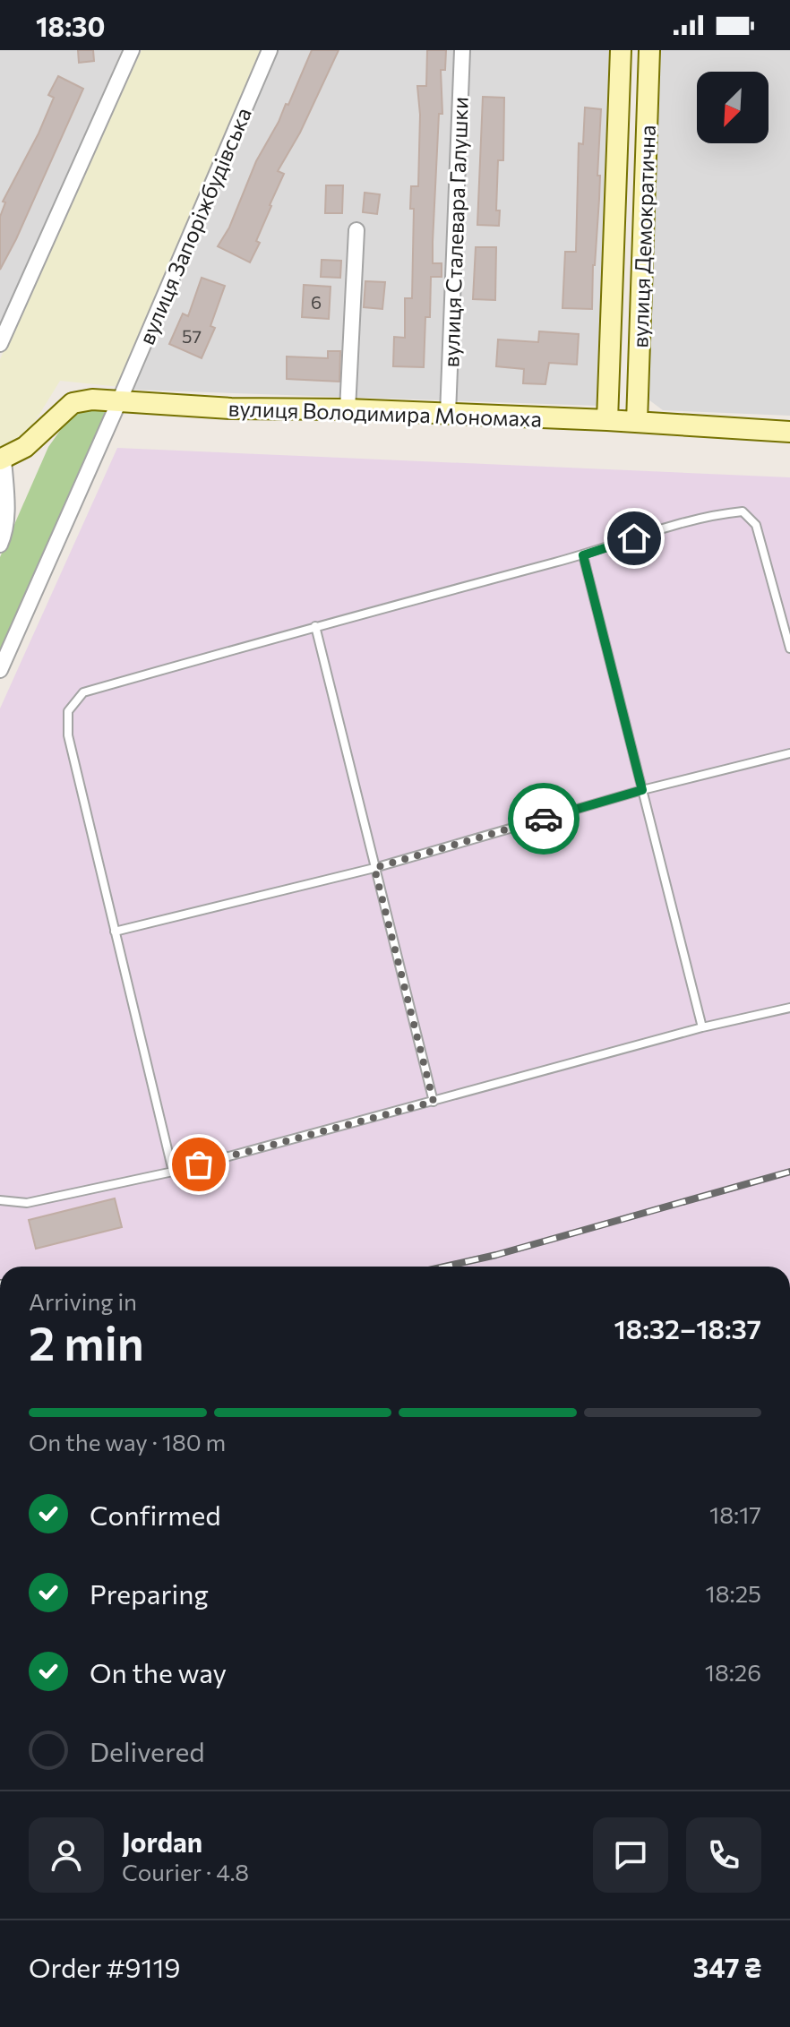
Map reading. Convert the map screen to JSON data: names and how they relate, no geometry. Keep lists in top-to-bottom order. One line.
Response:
{"streets":{"street":["вулиця Запоріжбудівська","вулиця Сталевара Галушки","вулиця Демократична","вулиця Володимира Мономаха"]},"crossings":[["вулиця Запоріжбудівська","вулиця Володимира Мономаха"],["вулиця Сталевара Галушки","вулиця Володимира Мономаха"],["вулиця Демократична","вулиця Володимира Мономаха"]],"house_numbers":["6","57"],"north":"bottom left","page":{"status":"18:30","heading":["2 min","Arriving in","18:32–18:37"],"panel":["Jordan","Courier · 4.8","Order #9119","347 ₴"],"bar":"On the way · 180 m","list":[["Confirmed","18:17"],["Preparing","18:25"],["On the way","18:26"],"Delivered"]}}
